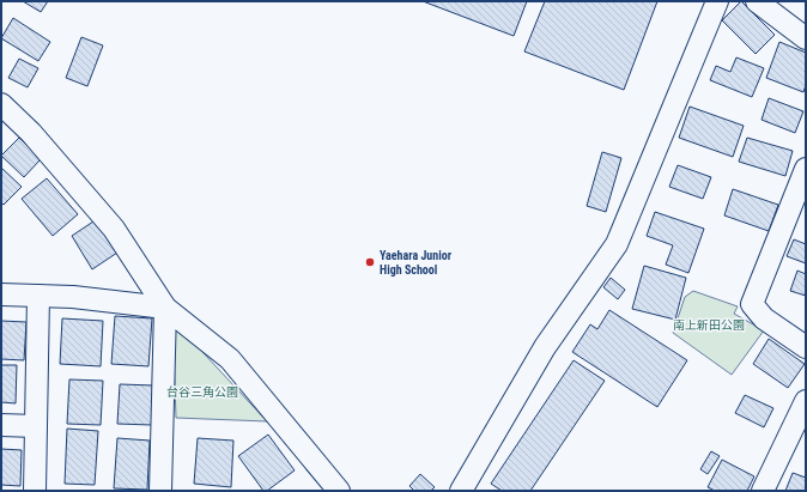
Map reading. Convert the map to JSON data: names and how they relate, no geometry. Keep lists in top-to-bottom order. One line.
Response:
{"parks":["南上新田公園","台谷三角公園"],"places":["Yaehara Junior High School"]}
